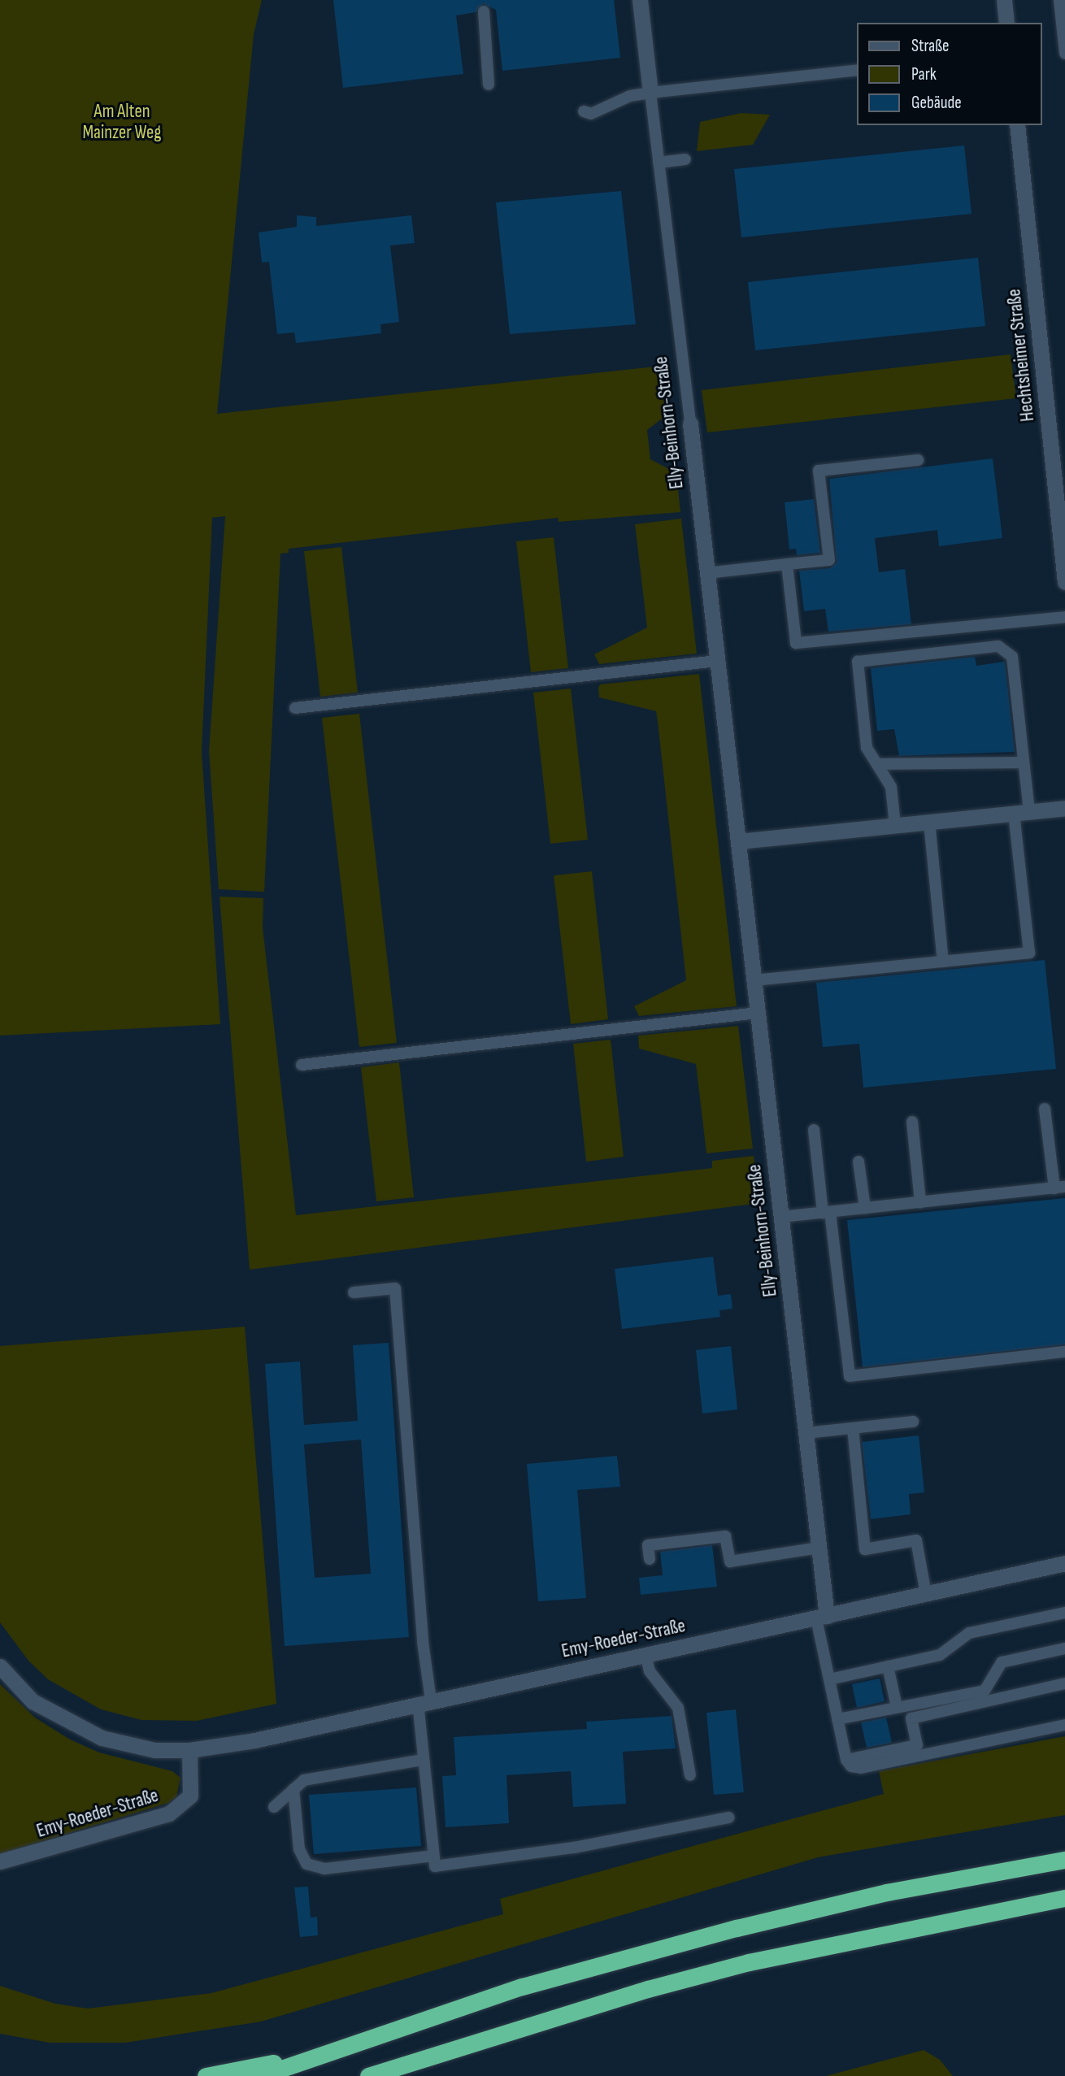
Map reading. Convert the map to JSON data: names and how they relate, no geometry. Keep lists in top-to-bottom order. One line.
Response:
{"streets":{"street":["Hechtsheimer Straße","Elly-Beinhorn-Straße","Emy-Roeder-Straße"]},"crossings":[["Elly-Beinhorn-Straße","Emy-Roeder-Straße"]],"parks":["Am Alten Mainzer Weg"],"legend":["Straße","Park","Gebäude"]}
